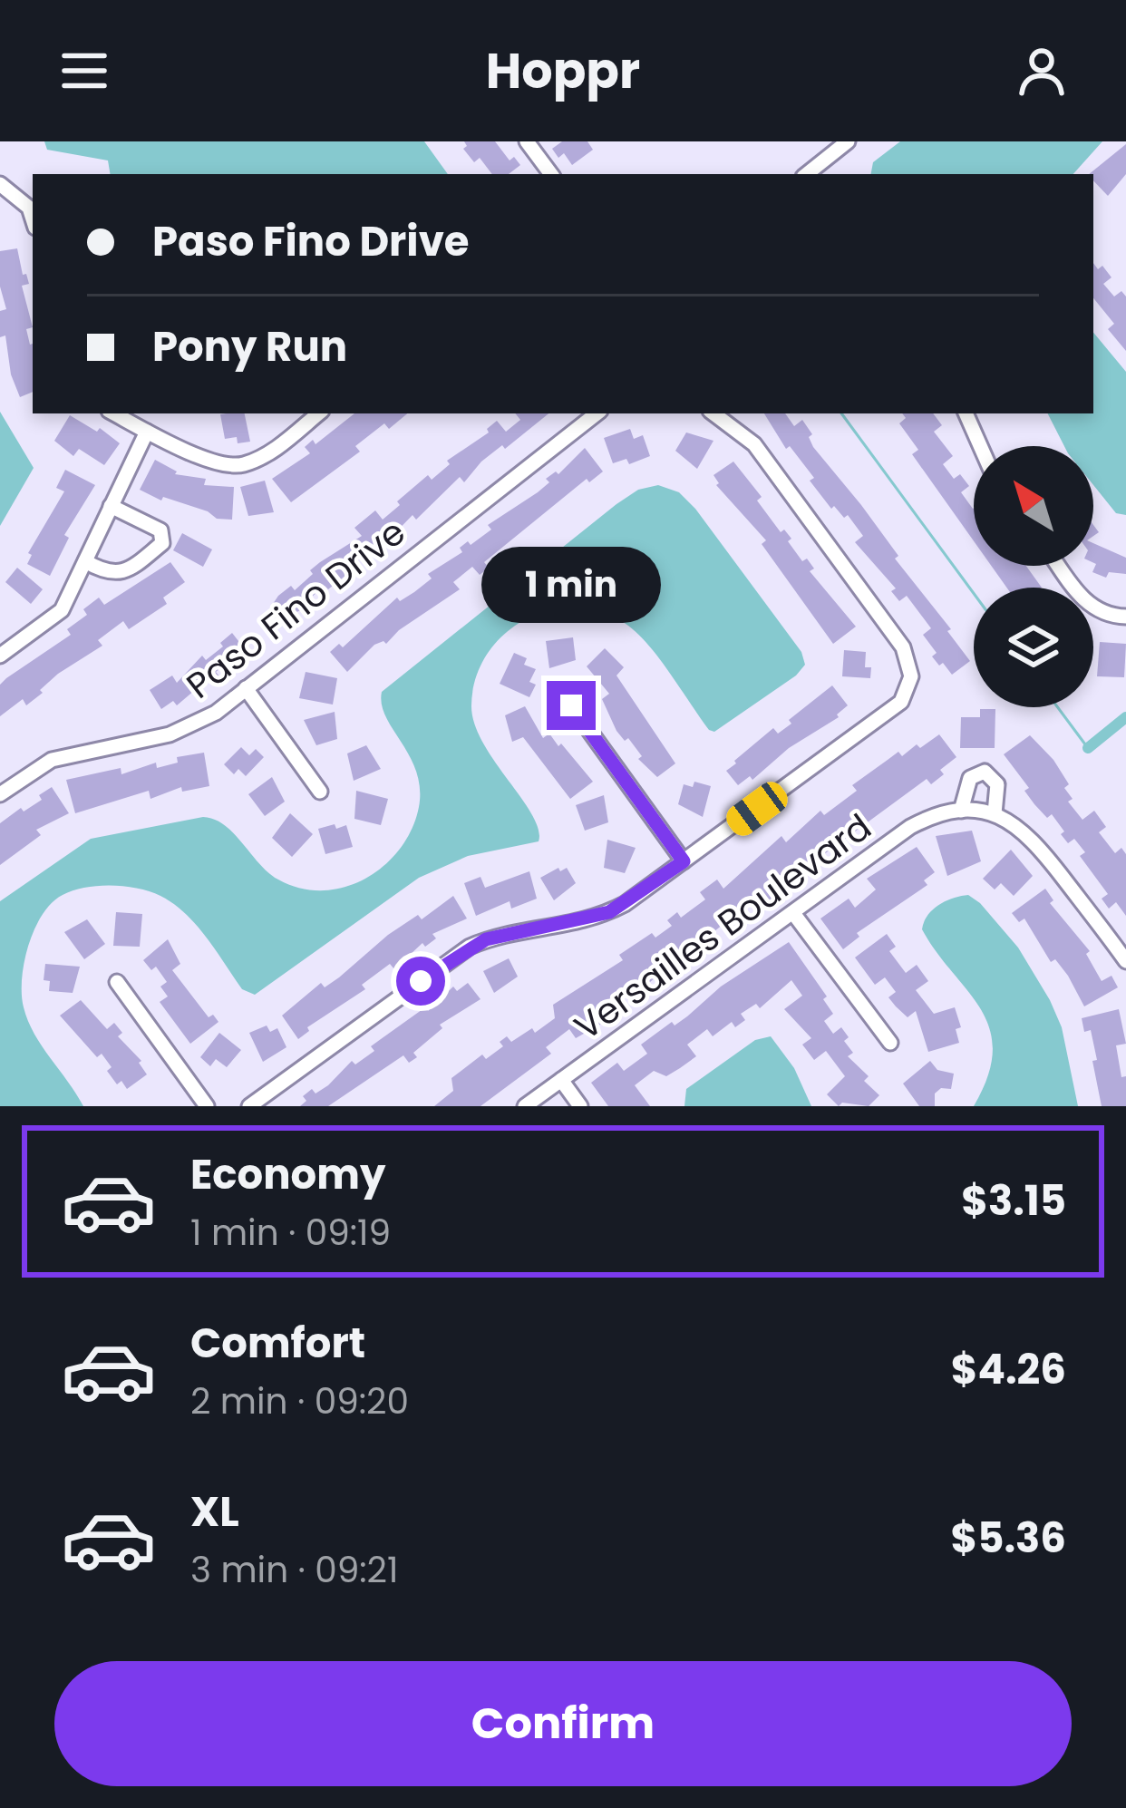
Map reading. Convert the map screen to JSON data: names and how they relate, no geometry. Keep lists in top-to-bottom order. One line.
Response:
{"streets":{"street":["Paso Fino Drive","Versailles Boulevard"]},"north":"top left","page":{"header":"Hoppr","banner":["Paso Fino Drive","Pony Run"],"bubble":"1 min","list":[{"name":"Economy","note":"1 min · 09:19","value":"$3.15"},{"name":"Comfort","note":"2 min · 09:20","value":"$4.26"},{"name":"XL","note":"3 min · 09:21","value":"$5.36"}],"buttons":"Confirm"}}
